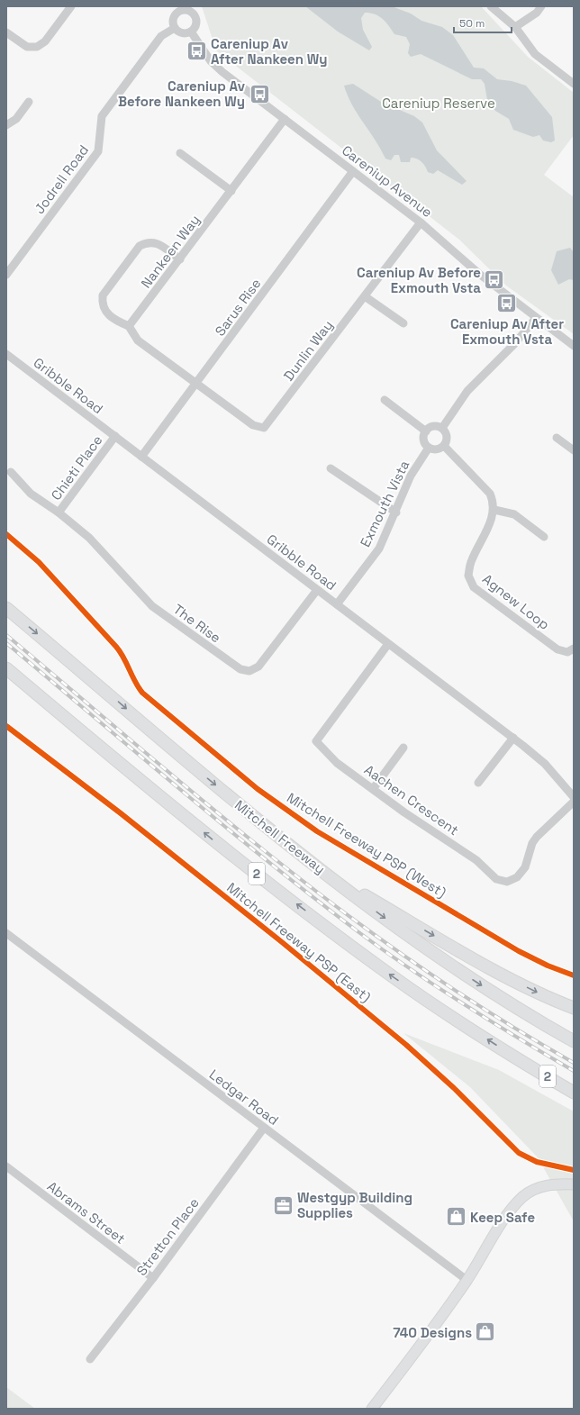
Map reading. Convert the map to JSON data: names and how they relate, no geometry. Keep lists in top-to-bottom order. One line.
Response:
{"streets":{"highway":["Mitchell Freeway","2"],"street":["Jodrell Road","Careniup Avenue","Nankeen Way","Sarus Rise","Dunlin Way","Gribble Road","Chieti Place","Exmouth Vista","Agnew Loop","The Rise","Aachen Crescent","Ledgar Road","Abrams Street","Stretton Place"],"cycle path":["Mitchell Freeway PSP (West)","Mitchell Freeway PSP (East)"]},"crossings":[["Jodrell Road","Careniup Avenue"],["Careniup Avenue","Nankeen Way"],["Careniup Avenue","Sarus Rise"],["Careniup Avenue","Dunlin Way"],["Sarus Rise","Dunlin Way"],["Sarus Rise","Gribble Road"],["Gribble Road","Chieti Place"],["Gribble Road","Exmouth Vista"],["Gribble Road","The Rise"],["Gribble Road","Aachen Crescent"],["Chieti Place","The Rise"],["Ledgar Road","Stretton Place"],["Abrams Street","Stretton Place"]],"parks":["Careniup Reserve"],"places":{"bus stop":["Careniup Av After Nankeen Wy","Careniup Av Before Nankeen Wy","Careniup Av Before Exmouth Vsta","Careniup Av After Exmouth Vsta"],"office":["Westgyp Building Supplies"],"shop":["Keep Safe","740 Designs"]},"scale_bar":"50 m"}
